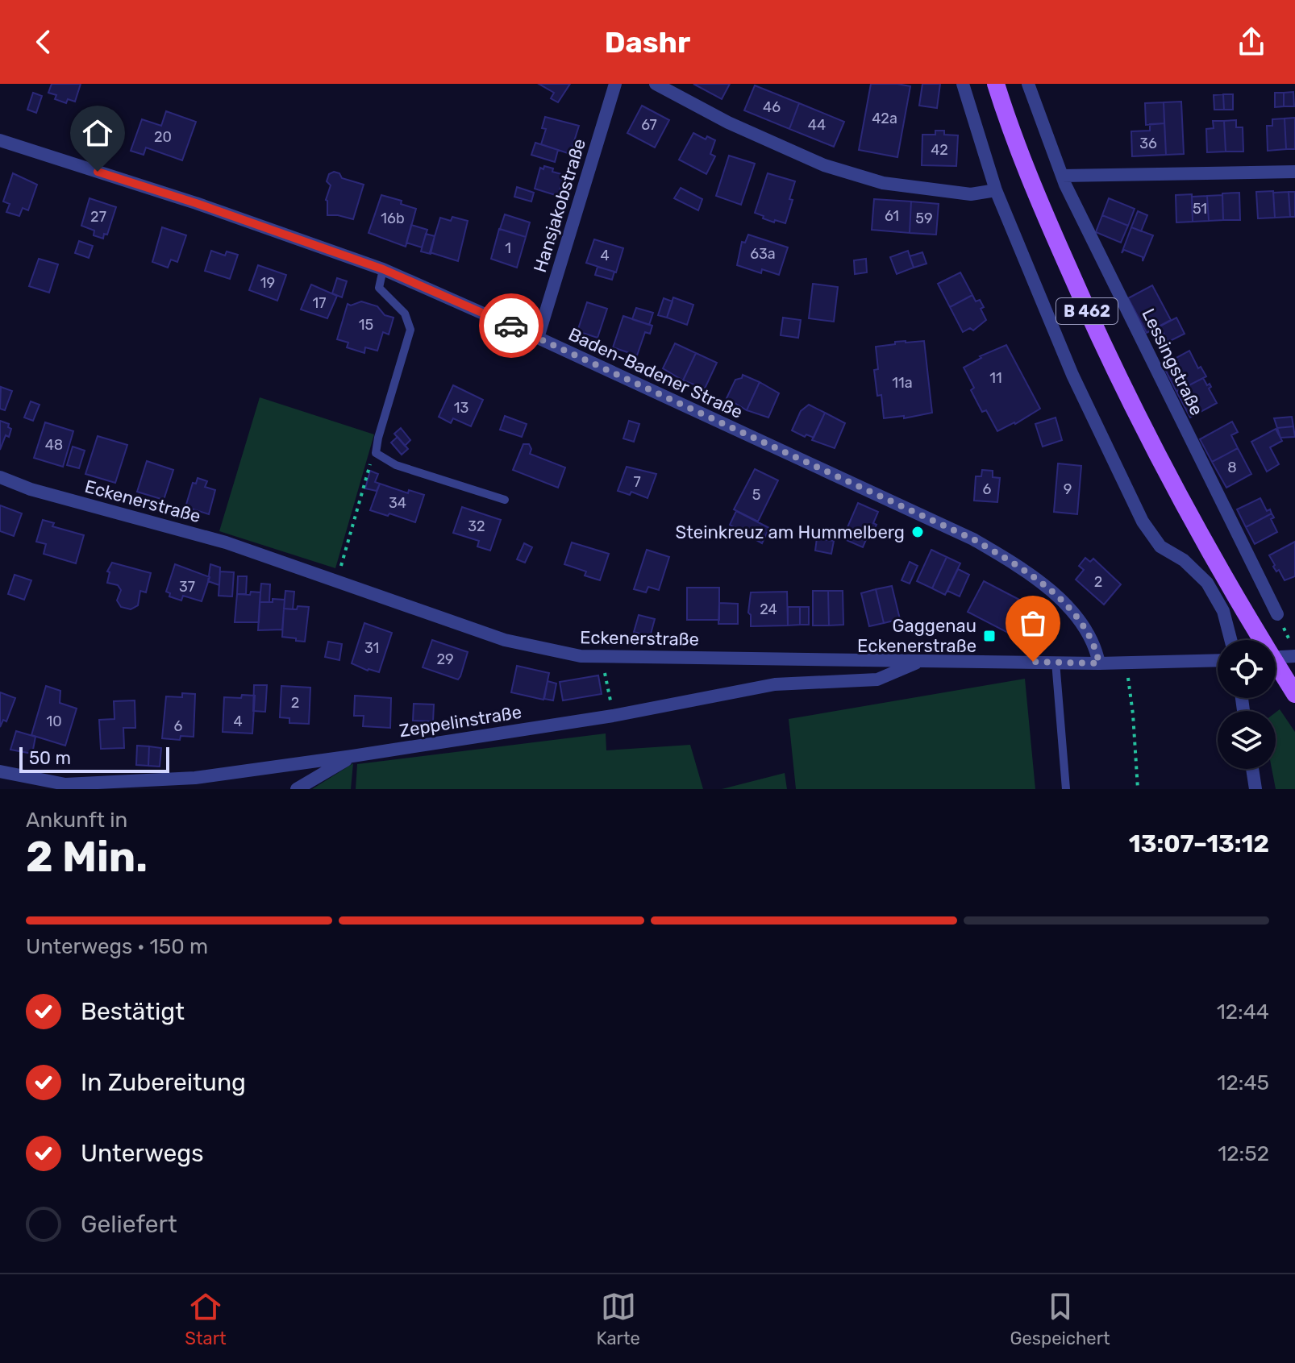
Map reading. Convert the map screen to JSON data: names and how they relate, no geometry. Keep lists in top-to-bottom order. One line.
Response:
{"streets":{"main road":["B 462"],"street":["Hansjakobstraße","Lessingstraße","Baden-Badener Straße","Eckenerstraße","Zeppelinstraße"]},"crossings":[["Hansjakobstraße","Baden-Badener Straße"],["Baden-Badener Straße","Eckenerstraße"],["Eckenerstraße","Zeppelinstraße"]],"places":{"other":["Steinkreuz am Hummelberg"],"transit":["Gaggenau Eckenerstraße"]},"house_numbers":["46","42a","67","44","20","36","42","51","61","27","16b","59","1","63a","4","19","17","15","11","11a","13","48","8","7","6","9","5","34","32","2","37","24","31","29","2","10","4","6"],"scale_bar":"50 m","page":{"header":"Dashr","scale":"50 m","heading":["2 Min.","Ankunft in","13:07–13:12"],"bar":"Unterwegs · 150 m","list":[["Bestätigt","12:44"],["In Zubereitung","12:45"],["Unterwegs","12:52"],"Geliefert"],"tabs":["Start","Karte","Gespeichert"]}}
